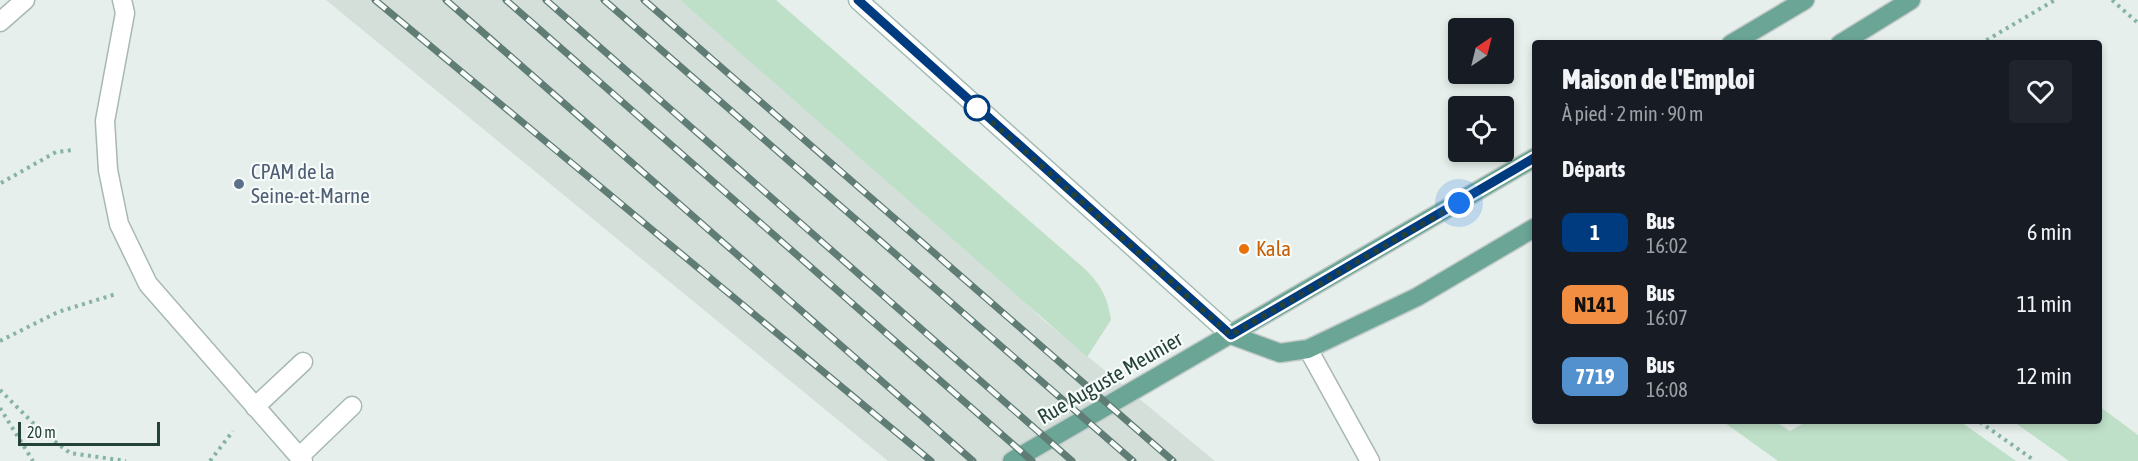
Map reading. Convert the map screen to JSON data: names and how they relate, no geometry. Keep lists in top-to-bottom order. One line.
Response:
{"streets":{"main road":["Rue Auguste Meunier"]},"places":["CPAM de la Seine-et-Marne","Kala"],"lines":["bus line 1"],"scale_bar":"20 m","north":"top right","page":{"heading":[["Maison de l'Emploi","À pied · 2 min · 90 m"],"Départs"],"list":[{"mark":"1","name":"Bus","note":"16:02","value":"6 min"},{"mark":"N141","name":"Bus","note":"16:07","value":"11 min"},{"mark":"7719","name":"Bus","note":"16:08","value":"12 min"}],"scale":"20 m"}}
